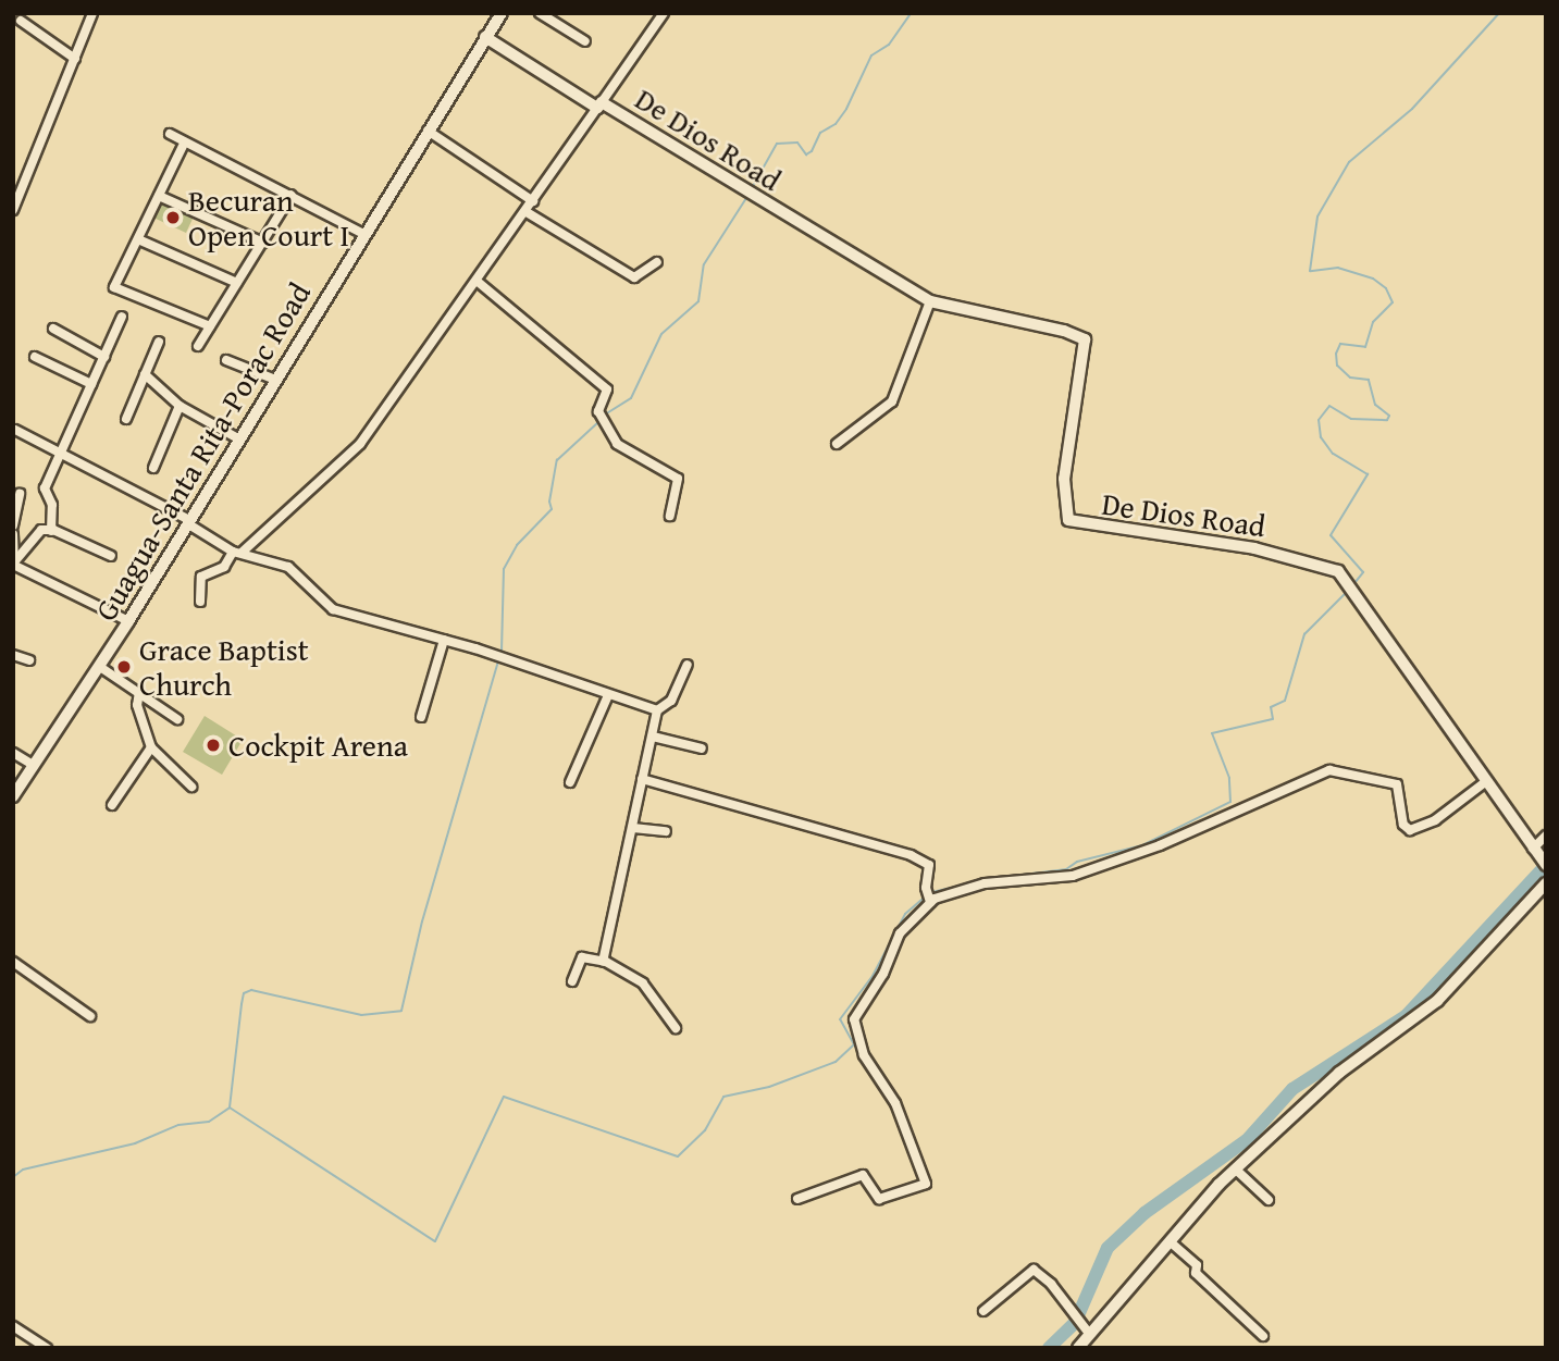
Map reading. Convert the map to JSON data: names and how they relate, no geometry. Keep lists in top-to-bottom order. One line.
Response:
{"streets":{"street":["De Dios Road","Guagua-Santa Rita-Porac Road"]},"crossings":[["De Dios Road","Guagua-Santa Rita-Porac Road"]],"places":["Becuran Open Court I","Grace Baptist Church","Cockpit Arena"]}
